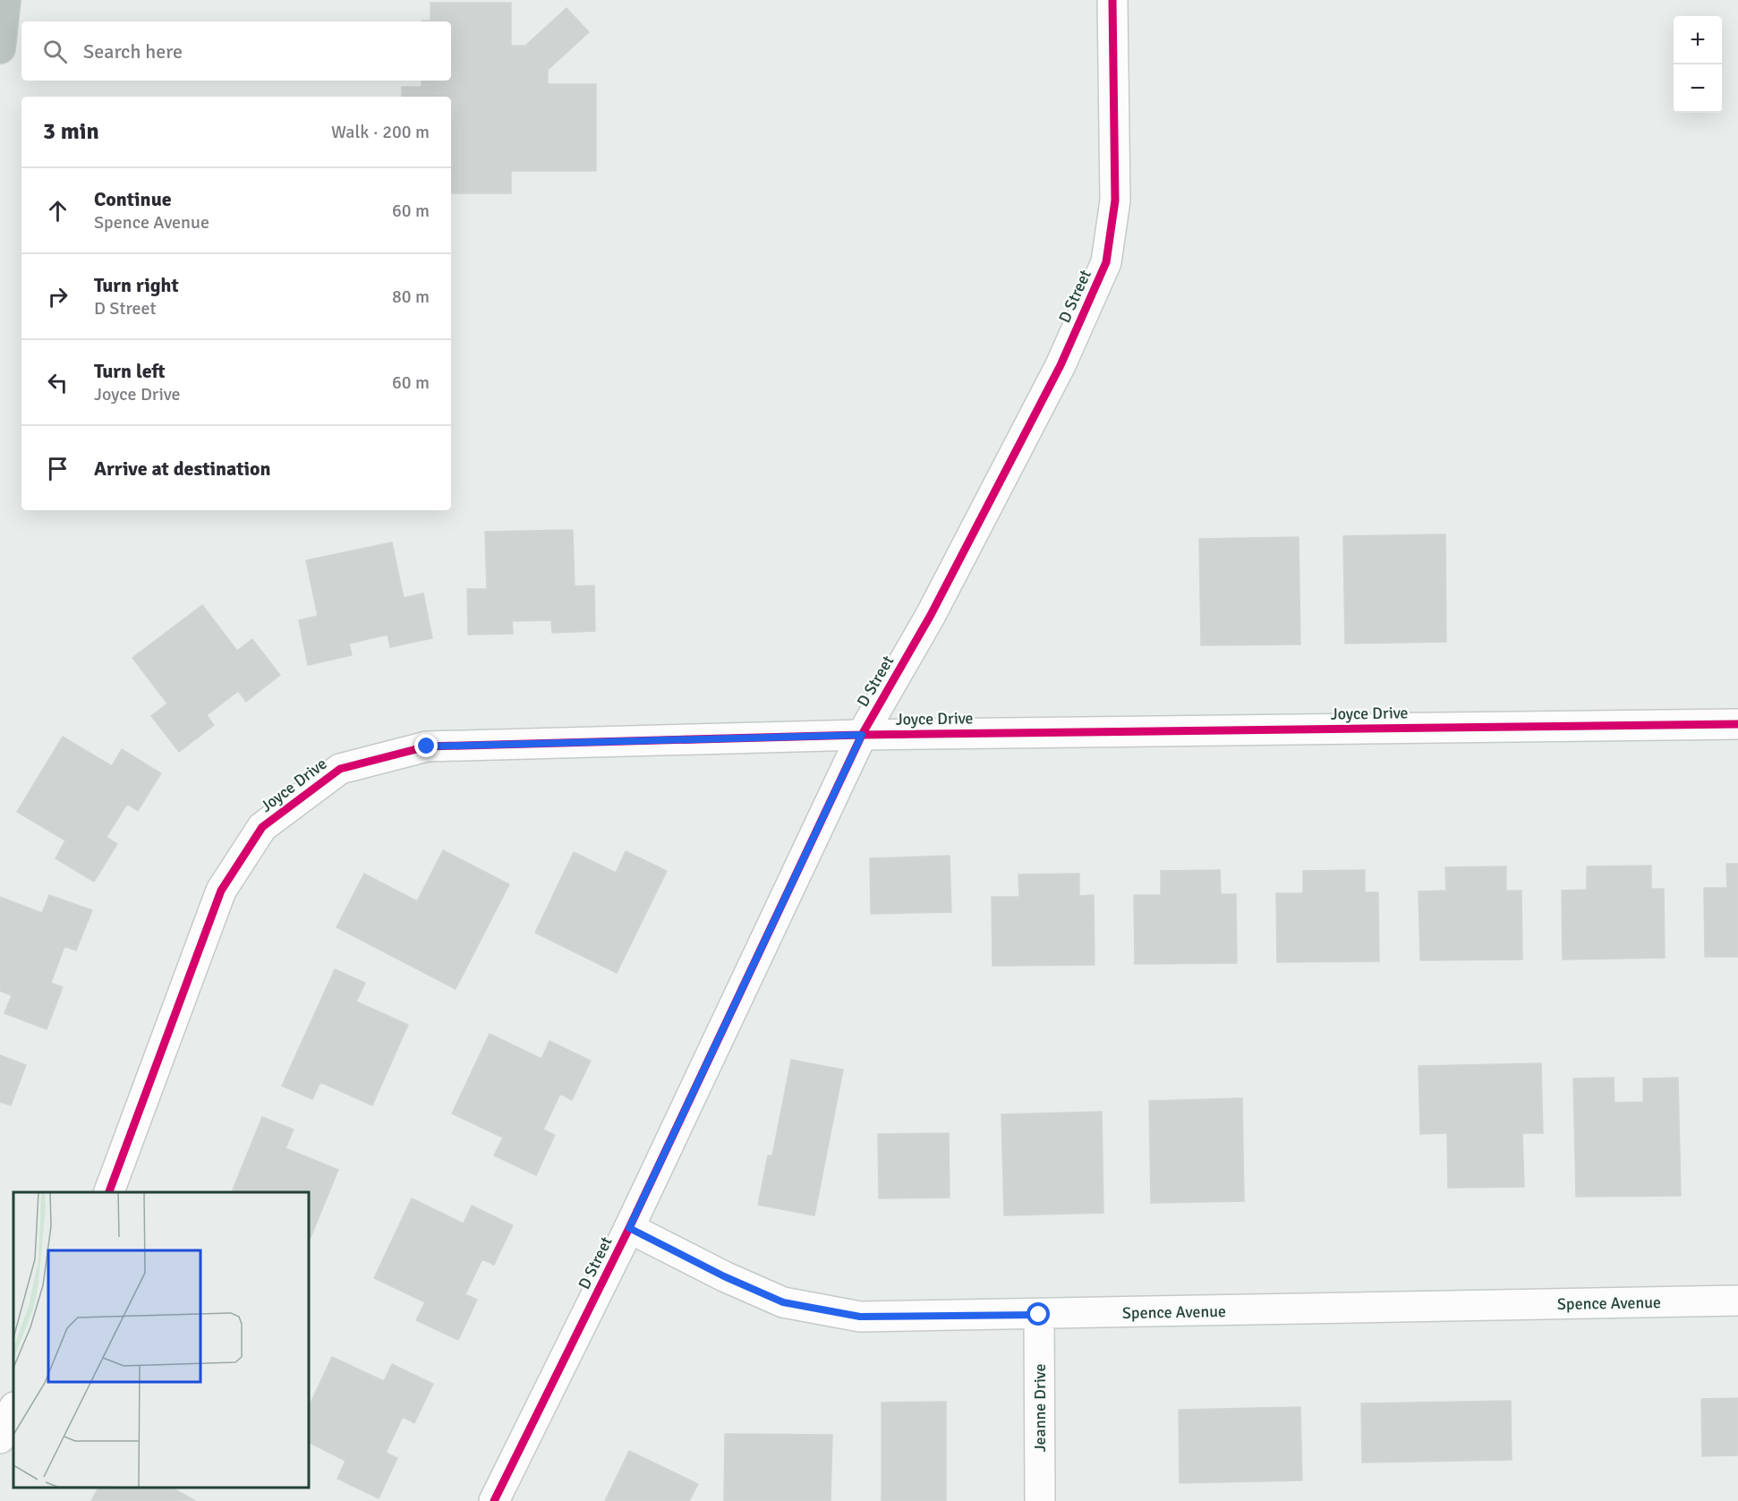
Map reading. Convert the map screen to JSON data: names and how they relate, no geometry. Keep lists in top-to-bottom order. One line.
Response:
{"streets":{"street":["D Street","Joyce Drive","Spence Avenue","Jeanne Drive"]},"crossings":[["D Street","Joyce Drive"],["D Street","Spence Avenue"],["Spence Avenue","Jeanne Drive"]],"page":{"map_buttons":["+","−"],"search":"Search here","heading":["3 min","Walk · 200 m"],"list":[["Continue","Spence Avenue","60 m"],["Turn right","D Street","80 m"],["Turn left","Joyce Drive","60 m"],"Arrive at destination"]}}
